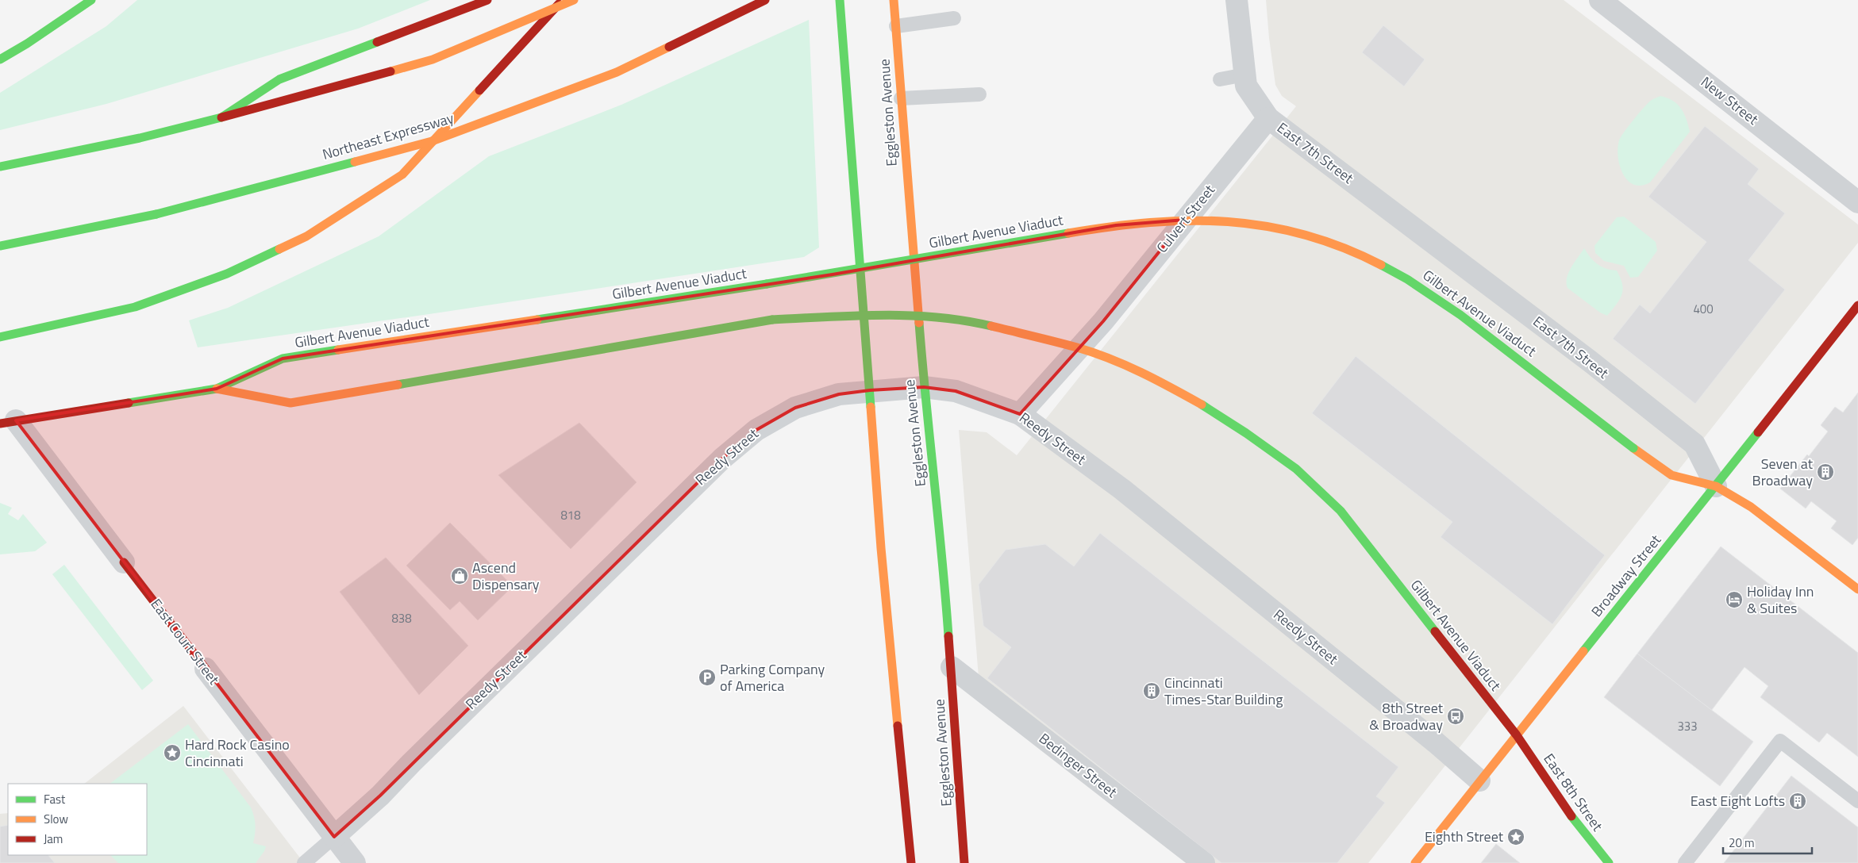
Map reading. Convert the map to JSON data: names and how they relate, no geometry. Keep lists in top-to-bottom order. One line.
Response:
{"streets":{"main road":["Eggleston Avenue","Northeast Expressway","Gilbert Avenue Viaduct","Broadway Street","East Court Street","East 8th Street"],"street":["New Street","East 7th Street","Culvert Street","Reedy Street","Bedinger Street"]},"crossings":[["Eggleston Avenue","Reedy Street"],["Eggleston Avenue","Bedinger Street"],["East 7th Street","Culvert Street"],["East 7th Street","Gilbert Avenue Viaduct"],["East 7th Street","Broadway Street"],["Culvert Street","Reedy Street"],["Gilbert Avenue Viaduct","Broadway Street"],["Gilbert Avenue Viaduct","East Court Street"],["Gilbert Avenue Viaduct","East 8th Street"],["Reedy Street","Broadway Street"],["Reedy Street","East Court Street"],["Broadway Street","East 8th Street"]],"places":{"building":["Seven at Broadway","Cincinnati Times-Star Building","East Eight Lofts"],"shop":["Ascend Dispensary"],"hotel":["Holiday Inn & Suites"],"parking":["Parking Company of America"],"bus stop":["8th Street & Broadway"],"place":["Hard Rock Casino Cincinnati","Eighth Street"]},"house_numbers":["400","818","838","333"],"legend":["Fast","Slow","Jam"],"scale_bar":"20 m"}
